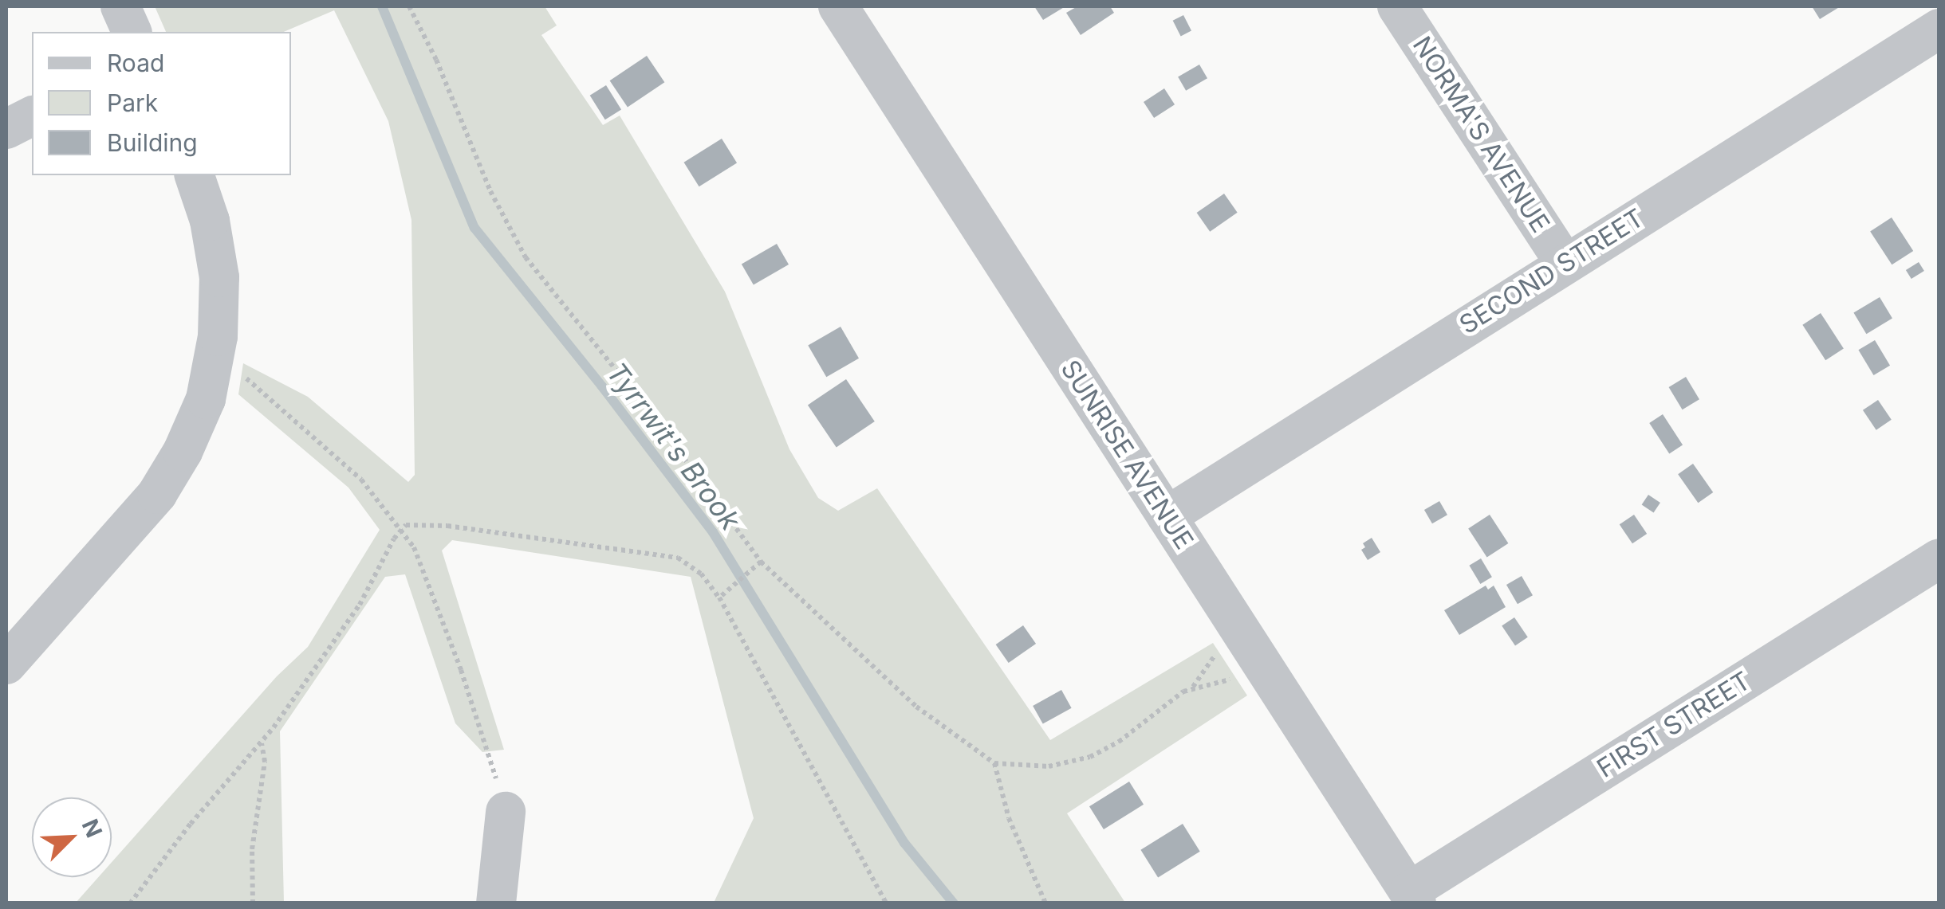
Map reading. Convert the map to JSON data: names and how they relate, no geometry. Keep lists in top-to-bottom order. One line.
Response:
{"streets":{"street":["NORMA'S AVENUE","SECOND STREET","SUNRISE AVENUE","FIRST STREET"]},"crossings":[["NORMA'S AVENUE","SECOND STREET"],["SECOND STREET","SUNRISE AVENUE"],["SUNRISE AVENUE","FIRST STREET"]],"water":["Tyrrwit's Brook"],"legend":["Road","Park","Building"],"north":"top right"}
